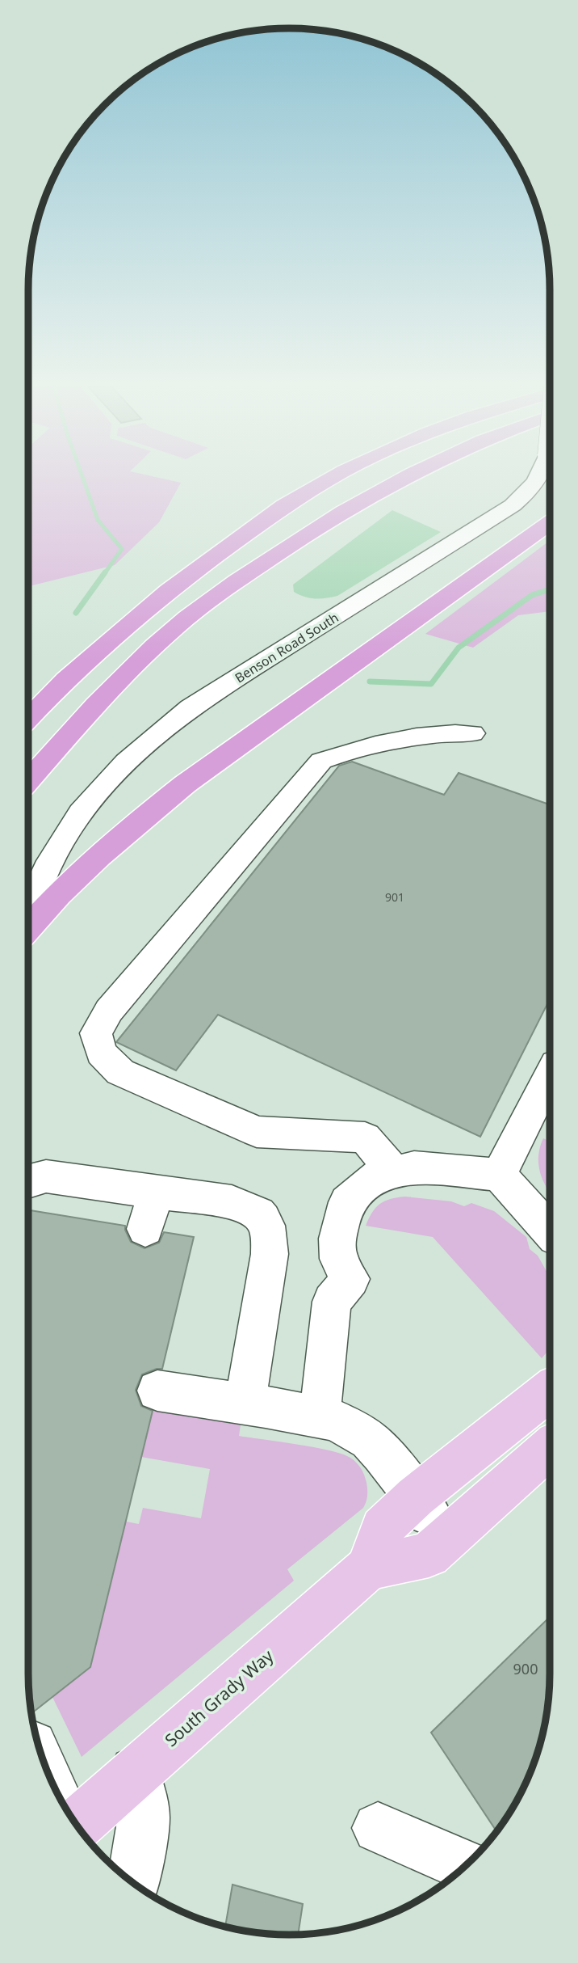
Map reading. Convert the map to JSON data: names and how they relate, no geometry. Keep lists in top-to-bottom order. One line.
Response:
{"streets":{"main road":["South Grady Way"],"street":["Benson Road South"]},"house_numbers":["901","900"]}
